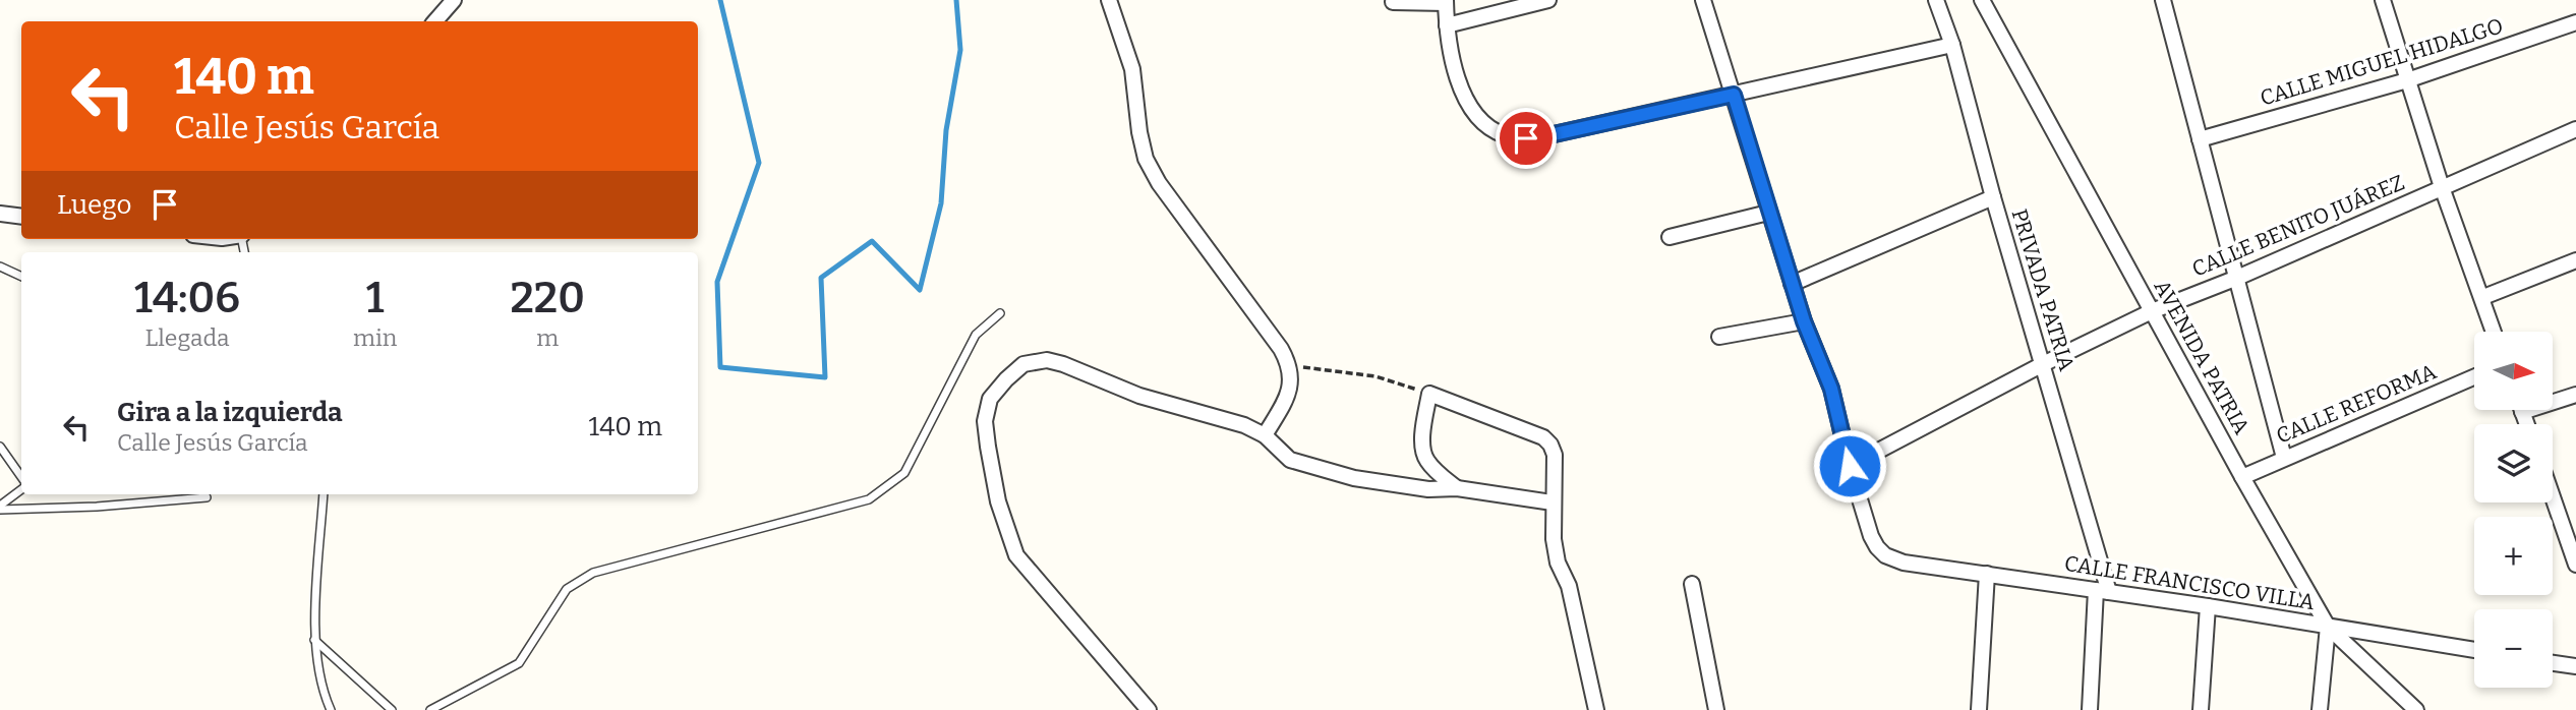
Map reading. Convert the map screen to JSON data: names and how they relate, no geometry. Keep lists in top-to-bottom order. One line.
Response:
{"streets":{"street":["CALLE MIGUEL HIDALGO","CALLE BENITO JUÁREZ","PRIVADA PATRIA","AVENIDA PATRIA","CALLE REFORMA","CALLE FRANCISCO VILLA"]},"crossings":[["CALLE BENITO JUÁREZ","PRIVADA PATRIA"],["CALLE BENITO JUÁREZ","AVENIDA PATRIA"],["CALLE BENITO JUÁREZ","CALLE FRANCISCO VILLA"],["PRIVADA PATRIA","CALLE FRANCISCO VILLA"],["AVENIDA PATRIA","CALLE REFORMA"],["AVENIDA PATRIA","CALLE FRANCISCO VILLA"]],"north":"right","page":{"turn":["140 m","Calle Jesús García"],"then":"Luego","eta":["14:06","Llegada","1","min","220","m"],"map_buttons":["+","−"],"list":[{"name":"Gira a la izquierda","note":"Calle Jesús García","value":"140 m"}]}}
